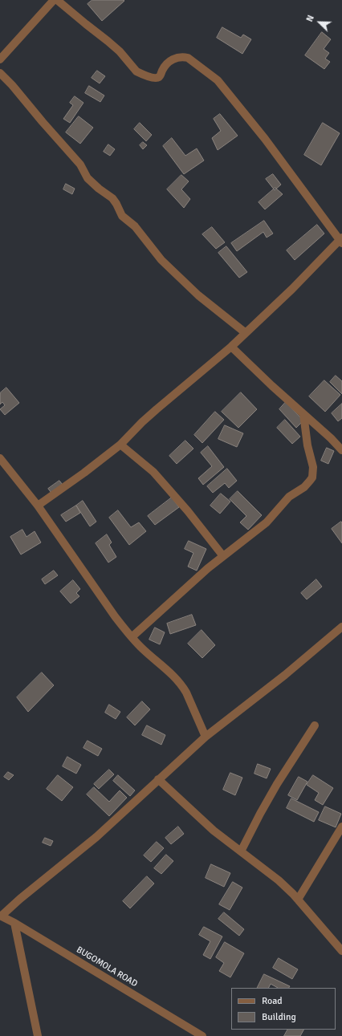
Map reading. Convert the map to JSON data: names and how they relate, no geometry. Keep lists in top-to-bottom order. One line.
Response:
{"streets":{"street":["BUGOMOLA ROAD"]},"legend":["Road","Building"],"north":"top left"}
